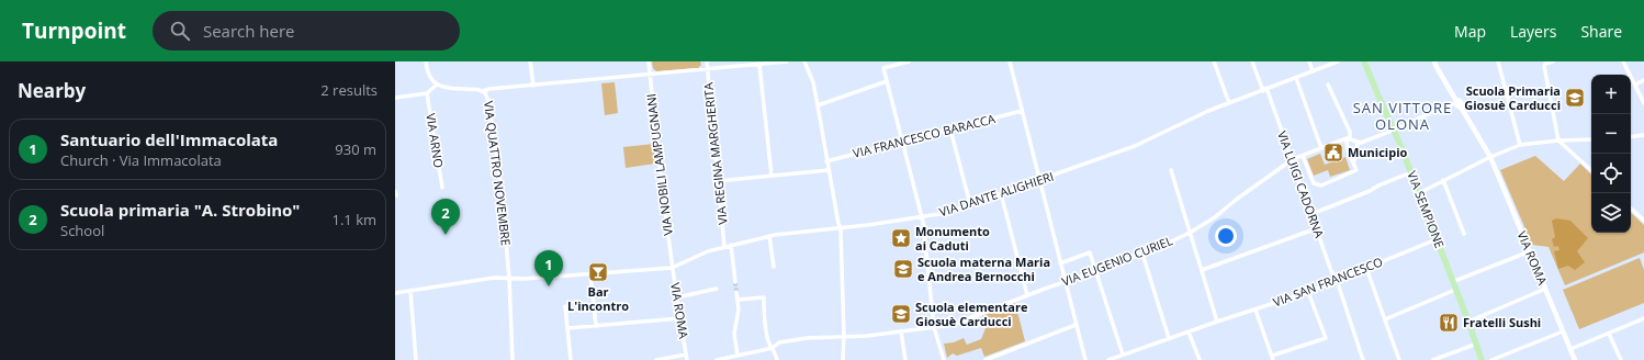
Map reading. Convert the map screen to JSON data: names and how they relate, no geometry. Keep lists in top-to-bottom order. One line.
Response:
{"streets":{"main road":["VIA SEMPIONE"],"street":["VIA FRANCESCO BARACCA","VIA ARNO","VIA REGINA MARGHERITA","VIA NOBILI LAMPUGNANI","VIA QUATTRO NOVEMBRE","VIA LUIGI CADORNA","VIA DANTE ALIGHIERI","VIA ROMA","VIA EUGENIO CURIEL","VIA SAN FRANCESCO"]},"crossings":[["VIA REGINA MARGHERITA","VIA DANTE ALIGHIERI"],["VIA NOBILI LAMPUGNANI","VIA DANTE ALIGHIERI"],["VIA NOBILI LAMPUGNANI","VIA ROMA"],["VIA LUIGI CADORNA","VIA DANTE ALIGHIERI"],["VIA LUIGI CADORNA","VIA EUGENIO CURIEL"],["VIA LUIGI CADORNA","VIA SAN FRANCESCO"],["VIA DANTE ALIGHIERI","VIA ROMA"],["VIA SEMPIONE","VIA SAN FRANCESCO"]],"districts":["SAN VITTORE OLONA"],"places":{"school or university":["Scuola Primaria Giosuè Carducci","Scuola materna Maria e Andrea Bernocchi","Scuola elementare Giosuè Carducci"],"public building":["Municipio"],"place":["Monumento ai Caduti"],"bar":["Bar L'incontro"],"restaurant":["Fratelli Sushi"]},"page":{"header":"Turnpoint","search":"Search here","nav":["Map","Layers","Share"],"heading":["Nearby","2 results"],"map_buttons":["+","−"],"list":[{"mark":"1","name":"Santuario dell'Immacolata","note":"Church · Via Immacolata","value":"930 m"},{"mark":"2","name":"Scuola primaria \"A. Strobino\"","note":"School","value":"1.1 km"}],"pins":["2","1"]}}
